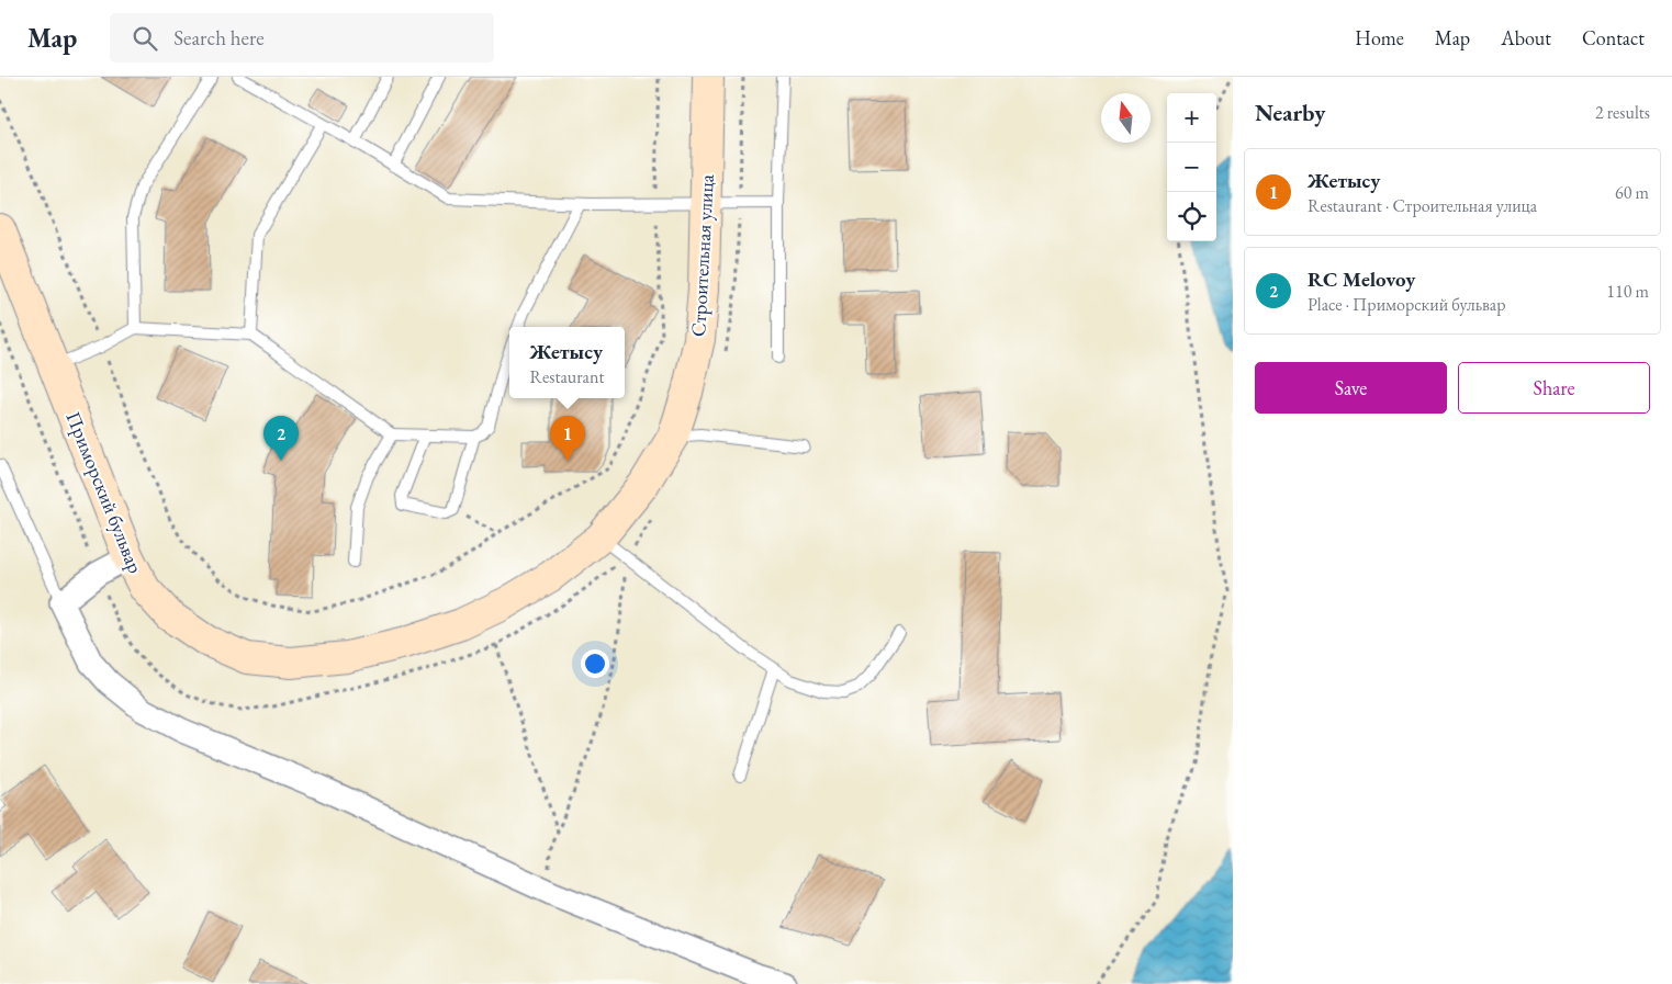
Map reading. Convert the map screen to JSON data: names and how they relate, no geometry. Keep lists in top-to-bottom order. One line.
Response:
{"streets":{"street":["Строительная улица","Приморский бульвар"]},"crossings":[["Строительная улица","Приморский бульвар"]],"north":"top","page":{"header":"Map","search":"Search here","nav":["Home","Map","About","Contact"],"heading":["Nearby","2 results"],"map_buttons":["+","−"],"list":[{"mark":"1","name":"Жетысу","note":"Restaurant · Строительная улица","value":"60 m"},{"mark":"2","name":"RC Melovoy","note":"Place · Приморский бульвар","value":"110 m"}],"popup":["Жетысу","Restaurant"],"buttons":["Save","Share"],"pins":["1","2"]}}
